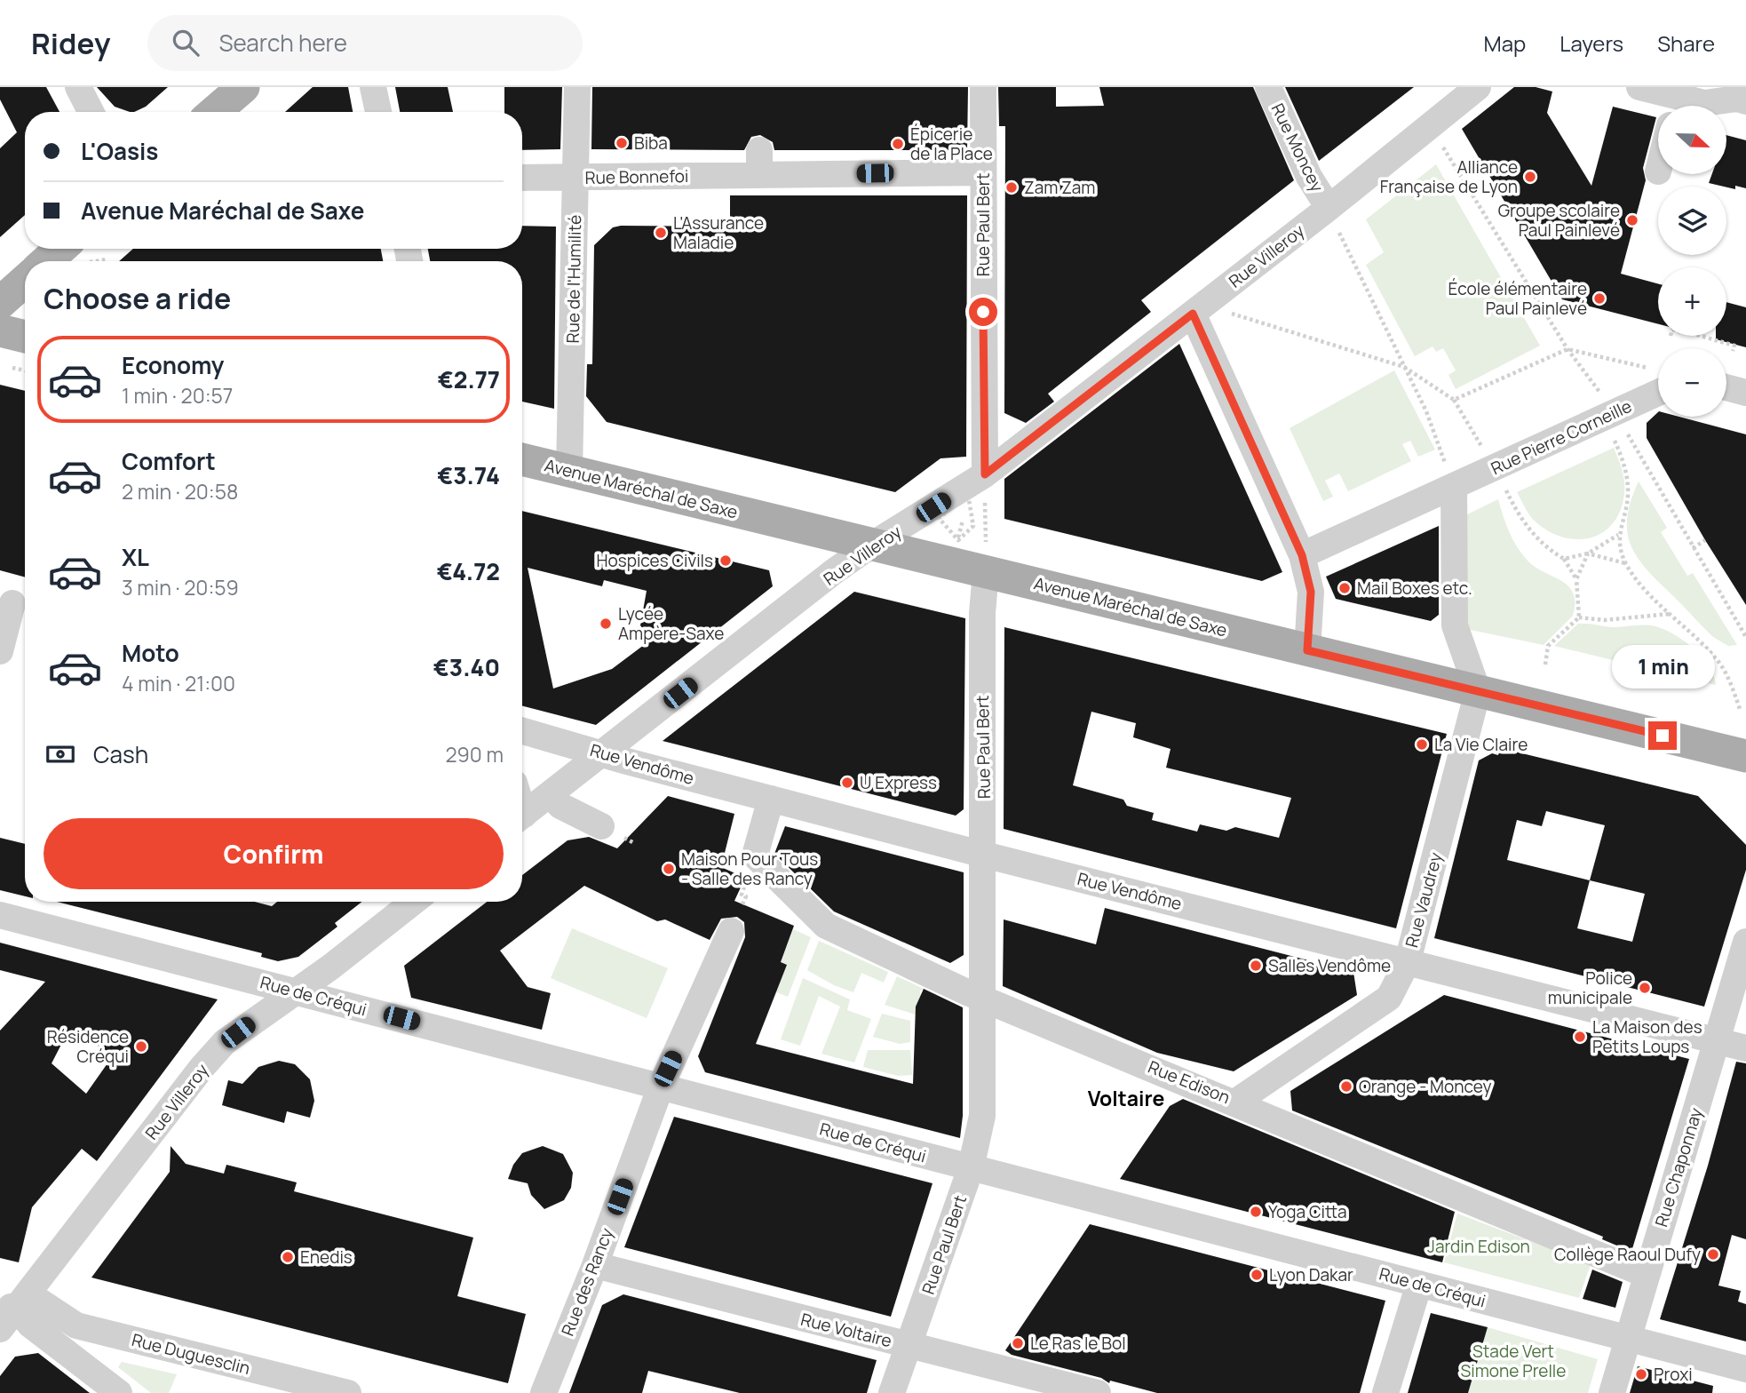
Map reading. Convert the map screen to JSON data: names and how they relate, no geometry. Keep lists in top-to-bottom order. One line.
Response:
{"streets":{"main road":["Avenue Maréchal de Saxe"],"street":["Rue Moncey","Rue Bonnefoi","Rue Paul Bert","Rue Villeroy","Rue de l'Humilité","Rue Pierre Corneille","Rue Vendôme","Rue Vaudrey","Rue de Créqui","Rue Edison","Rue Chaponnay","Rue des Rancy","Rue Voltaire","Rue Duguesclin"]},"crossings":[["Rue Moncey","Rue Villeroy"],["Rue Bonnefoi","Rue Paul Bert"],["Rue Bonnefoi","Rue de l'Humilité"],["Rue Paul Bert","Rue Villeroy"],["Rue Paul Bert","Avenue Maréchal de Saxe"],["Rue Paul Bert","Rue Vendôme"],["Rue Paul Bert","Rue de Créqui"],["Rue Paul Bert","Rue Edison"],["Rue Paul Bert","Rue Voltaire"],["Rue Villeroy","Avenue Maréchal de Saxe"],["Rue Villeroy","Rue Vendôme"],["Rue Villeroy","Rue de Créqui"],["Rue Villeroy","Rue Duguesclin"],["Rue de l'Humilité","Avenue Maréchal de Saxe"],["Avenue Maréchal de Saxe","Rue Vaudrey"],["Rue Vendôme","Rue Vaudrey"],["Rue Vendôme","Rue Edison"],["Rue Vendôme","Rue Chaponnay"],["Rue Vaudrey","Rue Edison"],["Rue de Créqui","Rue Chaponnay"],["Rue de Créqui","Rue des Rancy"],["Rue Edison","Rue Chaponnay"],["Rue des Rancy","Rue Voltaire"]],"districts":["Voltaire"],"parks":["Jardin Edison","Stade Vert Simone Prelle"],"places":["Biba","Épicerie de la Place","Alliance Française de Lyon","Zam Zam","Groupe scolaire Paul Painlevé","L'Assurance Maladie","École élémentaire Paul Painlevé","Hospices Civils","Mail Boxes etc.","Lycée Ampère-Saxe","La Vie Claire","U Express","Maison Pour Tous - Salle des Rancy","Salles Vendôme","Police municipale","La Maison des Petits Loups","Résidence Créqui","Orange - Moncey","Yoga Citta","Collège Raoul Dufy","Enedis","Lyon Dakar","Le Ras le Bol","Proxi"],"north":"right","page":{"header":"Ridey","search":"Search here","nav":["Map","Layers","Share"],"map_buttons":["+","−"],"banner":["L'Oasis","Avenue Maréchal de Saxe"],"heading":"Choose a ride","list":[{"name":"Economy","note":"1 min · 20:57","value":"€2.77"},{"name":"Comfort","note":"2 min · 20:58","value":"€3.74"},{"name":"XL","note":"3 min · 20:59","value":"€4.72"},{"name":"Moto","note":"4 min · 21:00","value":"€3.40"}],"bubble":"1 min","pay":["Cash","290 m"],"buttons":"Confirm"}}
